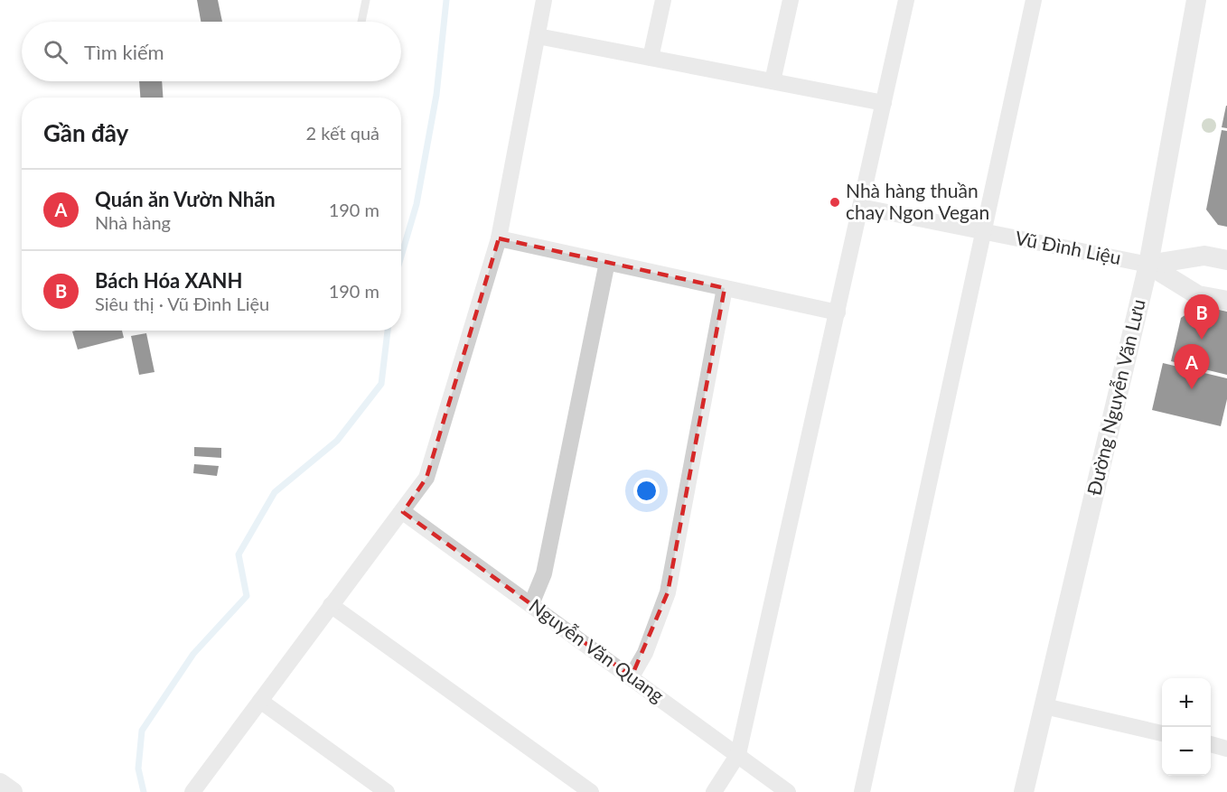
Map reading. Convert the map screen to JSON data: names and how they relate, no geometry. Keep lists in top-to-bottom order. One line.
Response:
{"streets":{"street":["Vũ Đình Liệu","Đường Nguyễn Văn Lưu","Nguyễn Văn Quang"]},"crossings":[["Vũ Đình Liệu","Đường Nguyễn Văn Lưu"]],"places":["Nhà hàng thuần chay Ngon Vegan"],"page":{"search":"Tìm kiếm","heading":["Gần đây","2 kết quả"],"list":[{"mark":"A","name":"Quán ăn Vườn Nhãn","note":"Nhà hàng","value":"190 m"},{"mark":"B","name":"Bách Hóa XANH","note":"Siêu thị · Vũ Đình Liệu","value":"190 m"}],"pins":["B","A"],"map_buttons":["+","−"]}}
